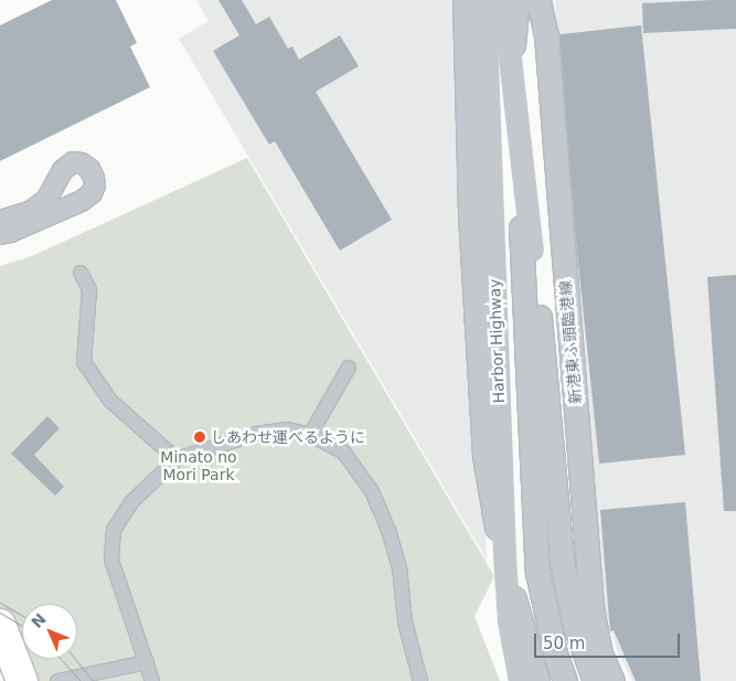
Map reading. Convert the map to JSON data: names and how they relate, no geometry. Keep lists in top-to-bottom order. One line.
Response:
{"streets":{"street":["Harbor Highway","新港東ふ頭臨港線"]},"parks":["Minato no Mori Park"],"places":["しあわせ運べるように"],"scale_bar":"50 m","north":"top left"}
